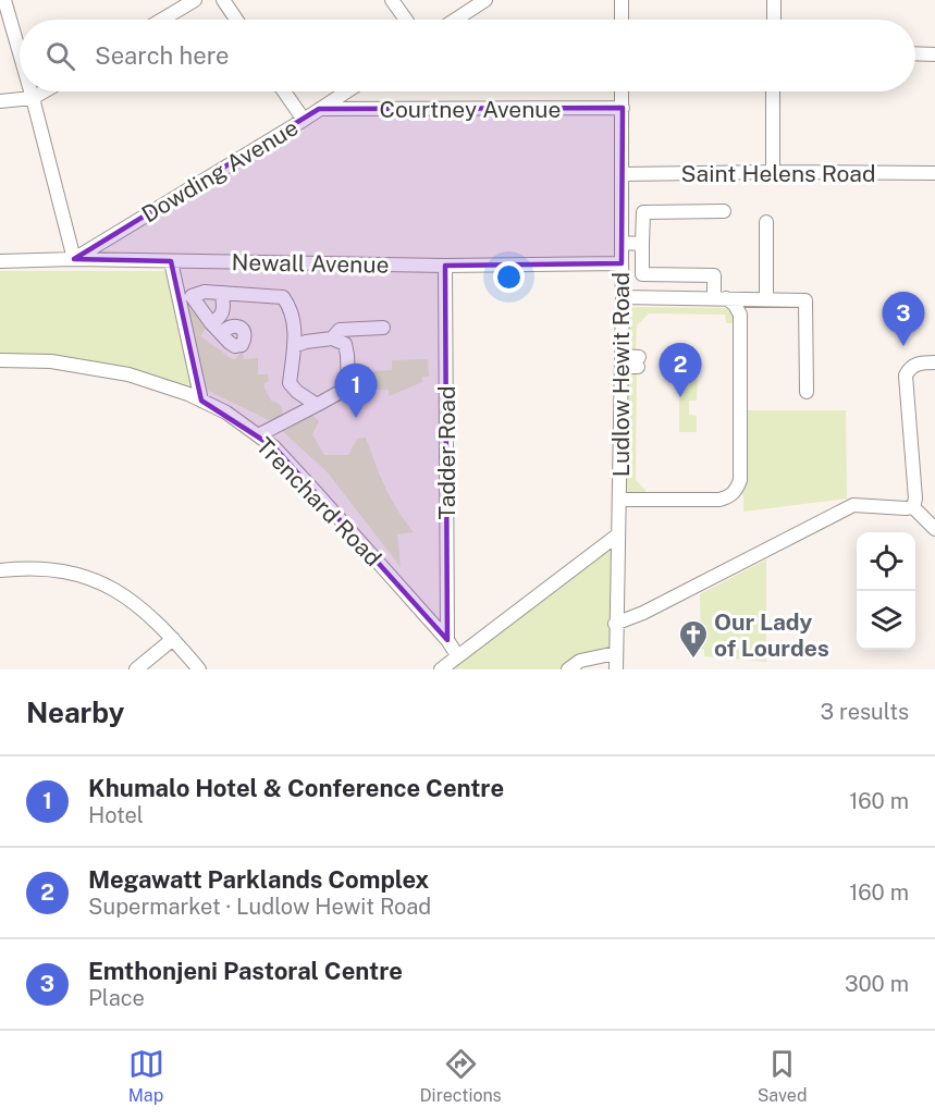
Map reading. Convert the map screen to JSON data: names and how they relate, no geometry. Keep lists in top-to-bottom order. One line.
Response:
{"streets":{"street":["Courtney Avenue","Dowding Avenue","Saint Helens Road","Newall Avenue","Ludlow Hewit Road","Tadder Road","Trenchard Road"]},"crossings":[["Courtney Avenue","Dowding Avenue"],["Courtney Avenue","Ludlow Hewit Road"],["Dowding Avenue","Newall Avenue"],["Saint Helens Road","Ludlow Hewit Road"],["Newall Avenue","Ludlow Hewit Road"],["Newall Avenue","Tadder Road"],["Tadder Road","Trenchard Road"]],"places":{"church":["Our Lady of Lourdes"]},"page":{"search":"Search here","pins":["3","2","1"],"heading":["Nearby","3 results"],"list":[{"mark":"1","name":"Khumalo Hotel & Conference Centre","note":"Hotel","value":"160 m"},{"mark":"2","name":"Megawatt Parklands Complex","note":"Supermarket · Ludlow Hewit Road","value":"160 m"},{"mark":"3","name":"Emthonjeni Pastoral Centre","note":"Place","value":"300 m"}],"nav":["Map","Directions","Saved"]}}
